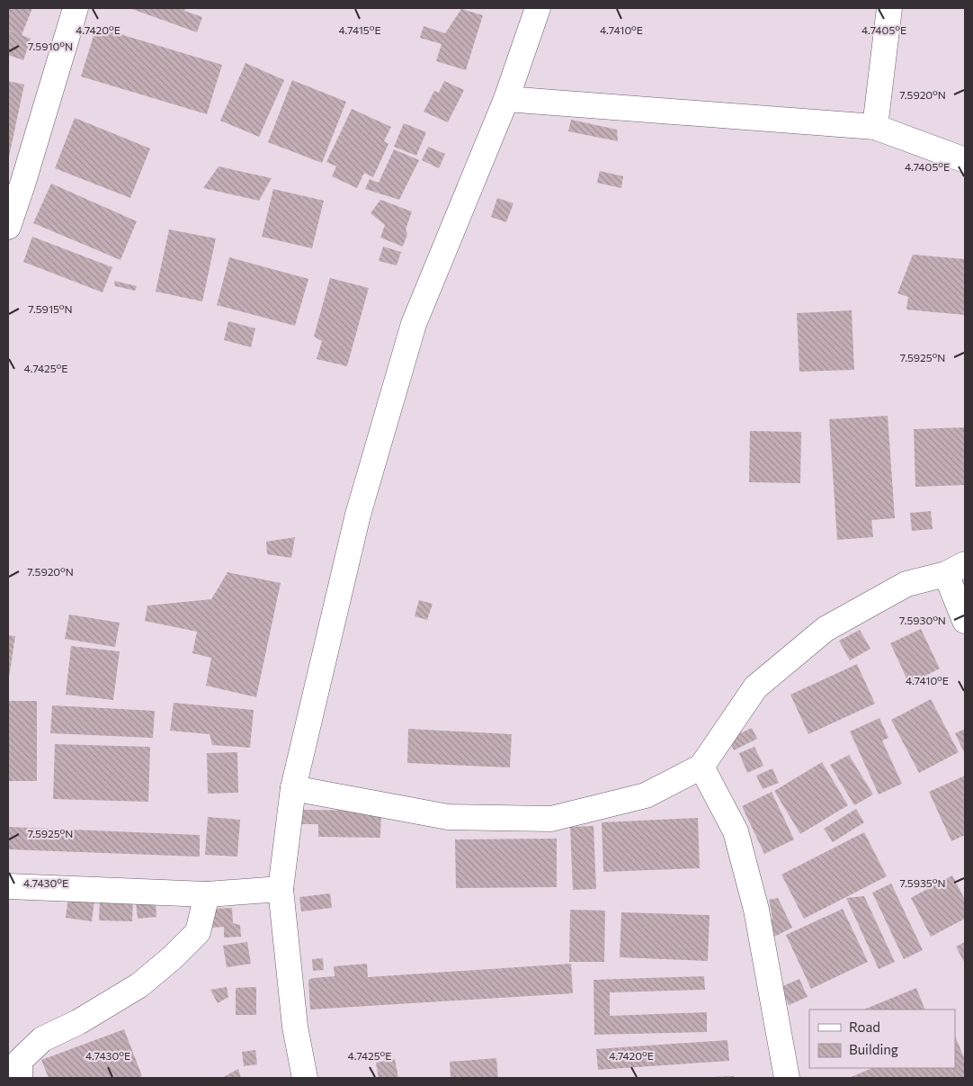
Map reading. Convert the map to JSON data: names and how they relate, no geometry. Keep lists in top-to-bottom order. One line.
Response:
{"legend":["Road","Building"],"coordinates":["4.7420°E","4.7415°E","4.7410°E","4.7405°E","7.5910°N","7.5920°N","7.5915°N","7.5925°N","4.7425°E","7.5930°N","7.5935°N","4.7430°E"]}
